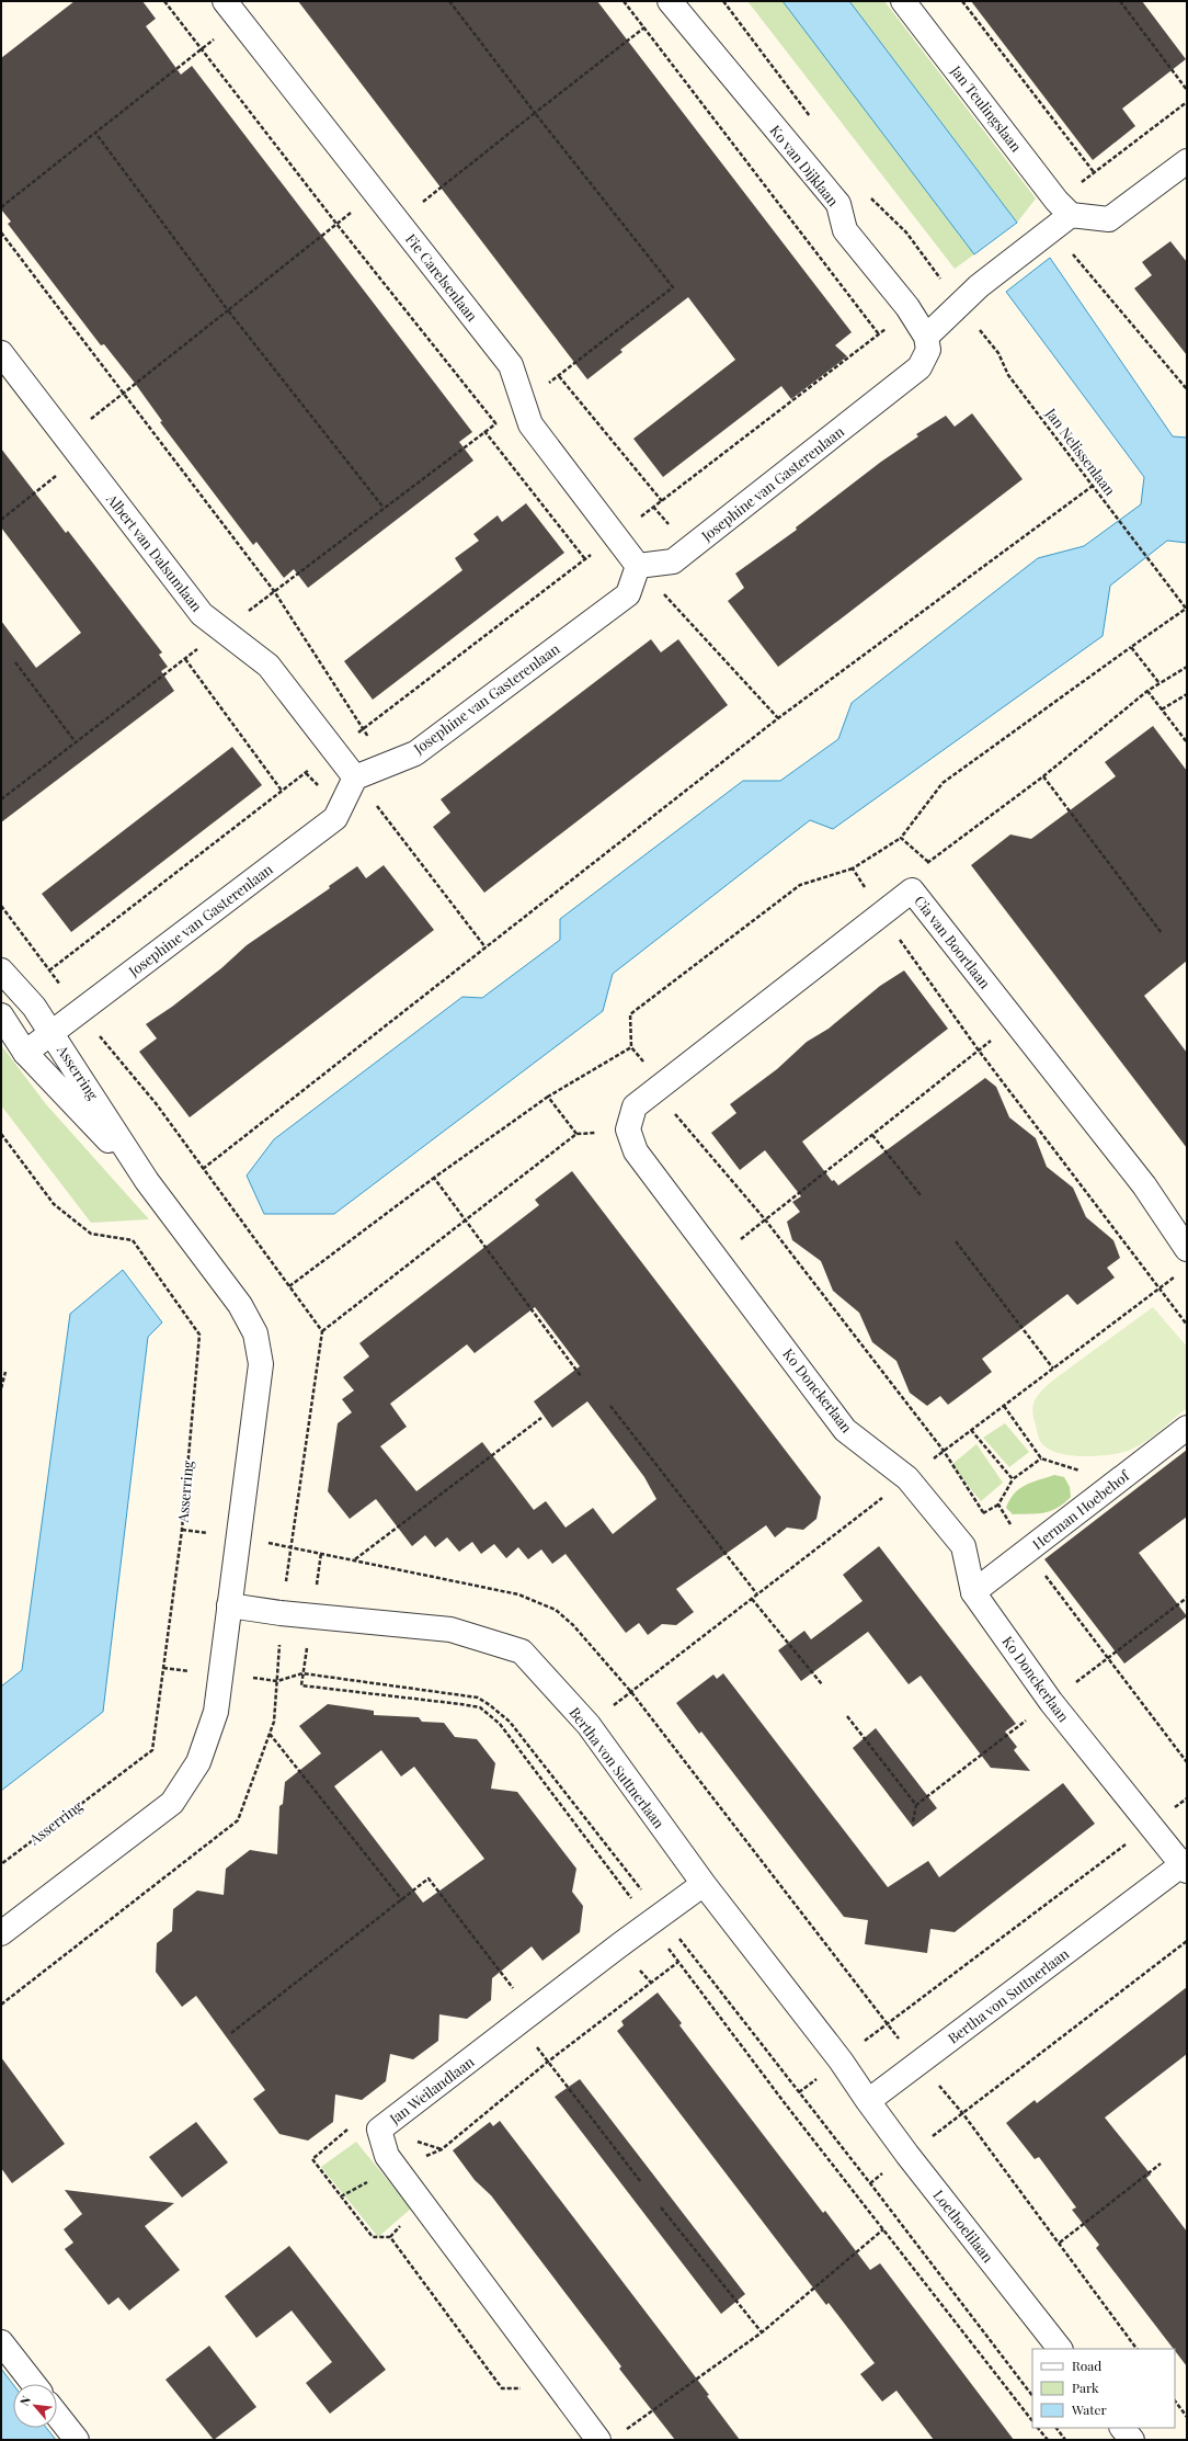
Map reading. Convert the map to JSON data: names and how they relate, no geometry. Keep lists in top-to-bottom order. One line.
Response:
{"streets":{"street":["Jan Teulingslaan","Ko van Dijklaan","Fie Carelsenlaan","Josephine van Gasterenlaan","Albert van Dalsumlaan","Cia van Boortlaan","Asserring","Ko Donckerlaan","Herman Hoebehof","Bertha von Suttnerlaan","Jan Weilandlaan","Loethoelilaan"],"path":["Jan Nelissenlaan"]},"crossings":[["Ko van Dijklaan","Josephine van Gasterenlaan"],["Fie Carelsenlaan","Josephine van Gasterenlaan"],["Josephine van Gasterenlaan","Albert van Dalsumlaan"],["Josephine van Gasterenlaan","Asserring"],["Cia van Boortlaan","Ko Donckerlaan"],["Asserring","Bertha von Suttnerlaan"],["Ko Donckerlaan","Herman Hoebehof"],["Ko Donckerlaan","Bertha von Suttnerlaan"],["Bertha von Suttnerlaan","Jan Weilandlaan"],["Bertha von Suttnerlaan","Loethoelilaan"]],"legend":["Road","Park","Water"],"north":"top left"}
